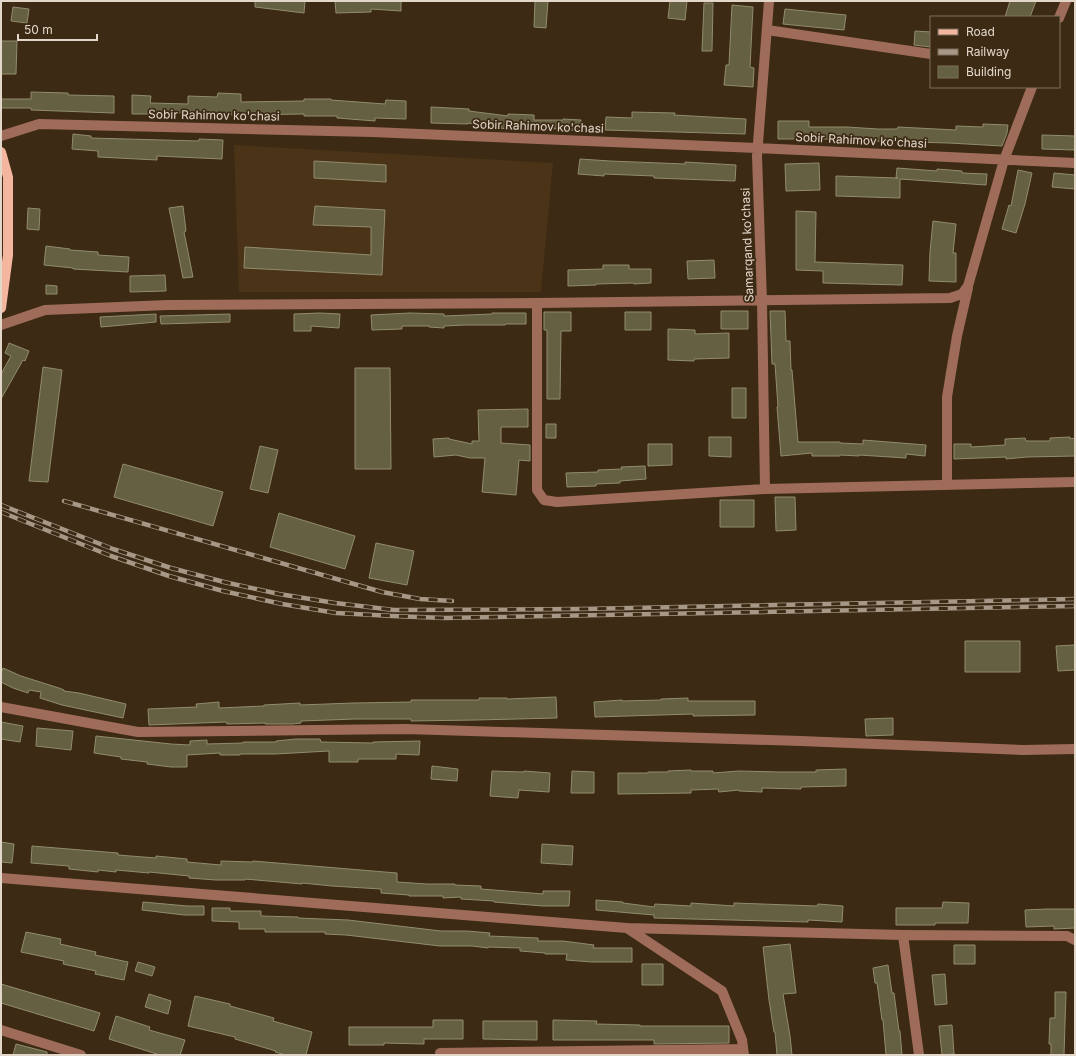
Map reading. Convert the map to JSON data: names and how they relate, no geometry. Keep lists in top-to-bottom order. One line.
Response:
{"streets":{"street":["Sobir Rahimov ko'chasi","Samarqand ko'chasi"]},"crossings":[["Sobir Rahimov ko'chasi","Samarqand ko'chasi"]],"legend":["Road","Railway","Building"],"scale_bar":"50 m"}
